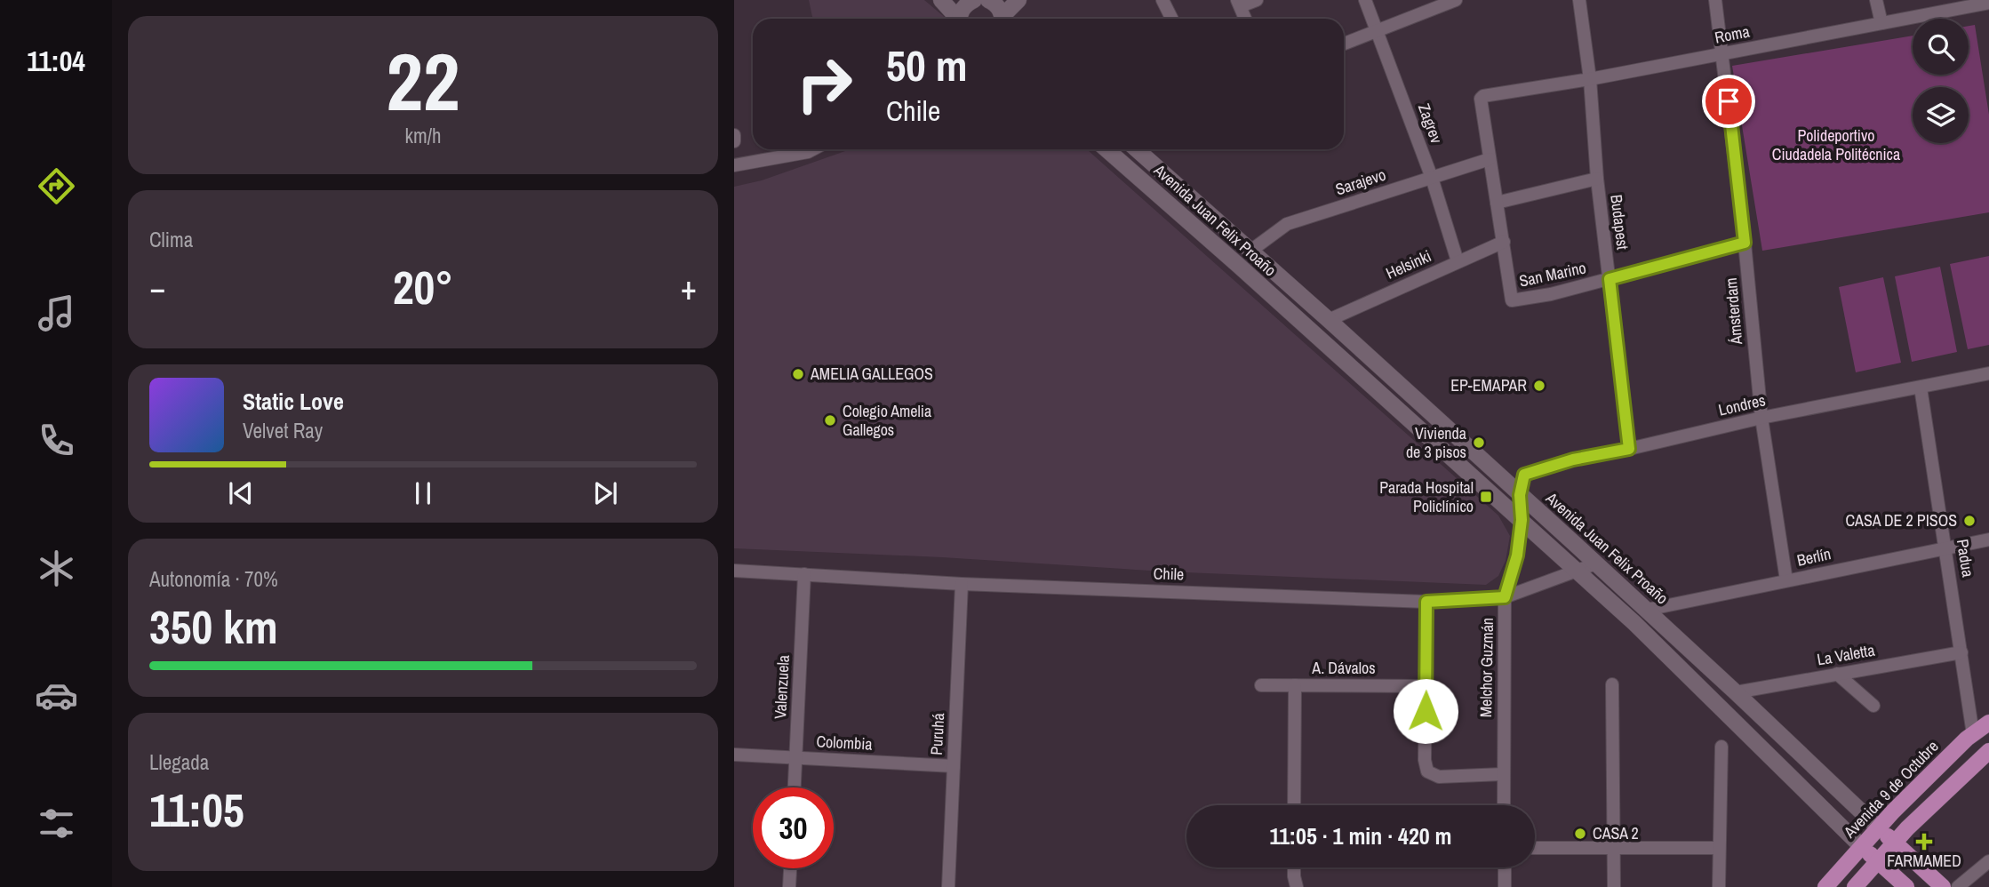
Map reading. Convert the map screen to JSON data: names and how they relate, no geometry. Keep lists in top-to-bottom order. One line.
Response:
{"streets":{"main road":["Avenida Juan Felix Proaño","Avenida 9 de Octubre"],"street":["Roma","Zagrev","Sarajevo","Budapest","Helsinki","San Marino","Ámsterdam","Londres","Berlín","Padua","Chile","La Valetta","Melchor Guzmán","A. Dávalos","Valenzuela","Puruhá","Colombia"]},"crossings":[["Roma","Sarajevo"],["Roma","Budapest"],["Roma","Ámsterdam"],["Zagrev","Sarajevo"],["Zagrev","Helsinki"],["Sarajevo","Avenida Juan Felix Proaño"],["Avenida Juan Felix Proaño","Helsinki"],["Avenida Juan Felix Proaño","Londres"],["Avenida Juan Felix Proaño","Berlín"],["Avenida Juan Felix Proaño","Chile"],["Avenida Juan Felix Proaño","La Valetta"],["Avenida Juan Felix Proaño","Melchor Guzmán"],["Avenida Juan Felix Proaño","Avenida 9 de Octubre"],["Budapest","San Marino"],["Budapest","Londres"],["Helsinki","San Marino"],["San Marino","Ámsterdam"],["Ámsterdam","Londres"],["Ámsterdam","Berlín"],["Londres","Padua"],["Londres","Melchor Guzmán"],["Berlín","Padua"],["Padua","La Valetta"],["Padua","Avenida 9 de Octubre"],["Chile","Melchor Guzmán"],["Chile","Valenzuela"],["Chile","Puruhá"],["Valenzuela","Colombia"],["Puruhá","Colombia"]],"parks":["Polideportivo Ciudadela Politécnica"],"places":{"other":["AMELIA GALLEGOS","EP-EMAPAR","Colegio Amelia Gallegos","Vivienda de 3 pisos","CASA DE 2 PISOS","CASA 2"],"transit":["Parada Hospital Policlínico"],"health":["FARMAMED"]},"page":{"tabs":"11:04","tile":[["22","km/h"],"Clima",["Autonomía · 70%","350 km"],["Llegada","11:05"]],"turn":["50 m","Chile"],"heat":["−","20°","+"],"song":["Static Love","Velvet Ray"],"limit":"30","trip":"11:05 · 1 min · 420 m"}}
